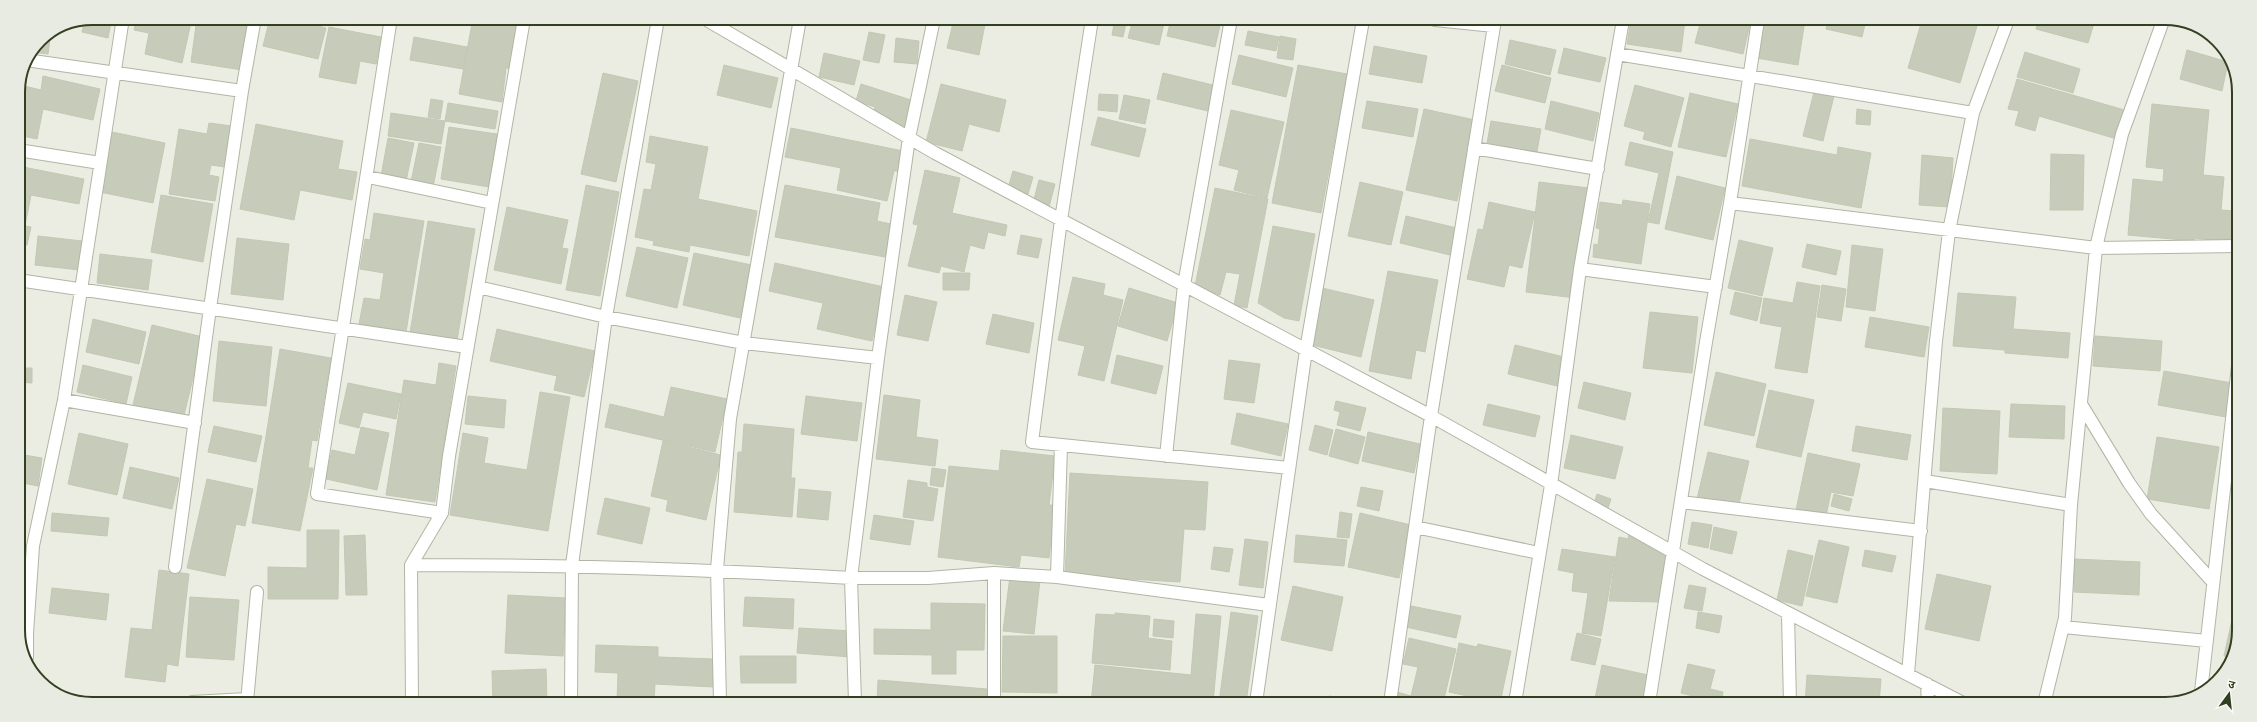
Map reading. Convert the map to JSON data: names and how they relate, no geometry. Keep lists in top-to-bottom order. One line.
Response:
{"north":"top"}
